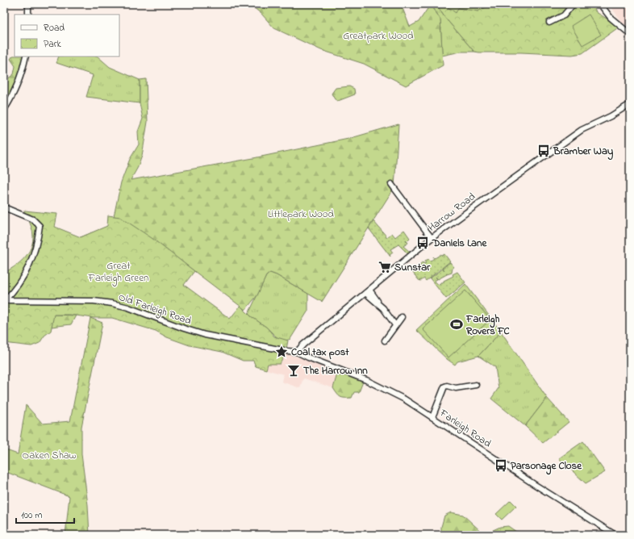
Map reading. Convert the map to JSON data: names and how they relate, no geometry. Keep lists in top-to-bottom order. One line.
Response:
{"streets":{"street":["Harrow Road","Old Farleigh Road","Farleigh Road"]},"crossings":[["Harrow Road","Old Farleigh Road"],["Harrow Road","Farleigh Road"],["Old Farleigh Road","Farleigh Road"]],"parks":["Greatpark Wood","Littlepark Wood","Great Farleigh Green","Oaken Shaw"],"places":{"bus stop":["Bramber Way","Daniels Lane","Parsonage Close"],"supermarket":["Sunstar"],"sports":["Farleigh Rovers FC"],"place":["Coal tax post"],"bar":["The Harrow Inn"]},"legend":["Road","Park"],"scale_bar":"100 m"}
